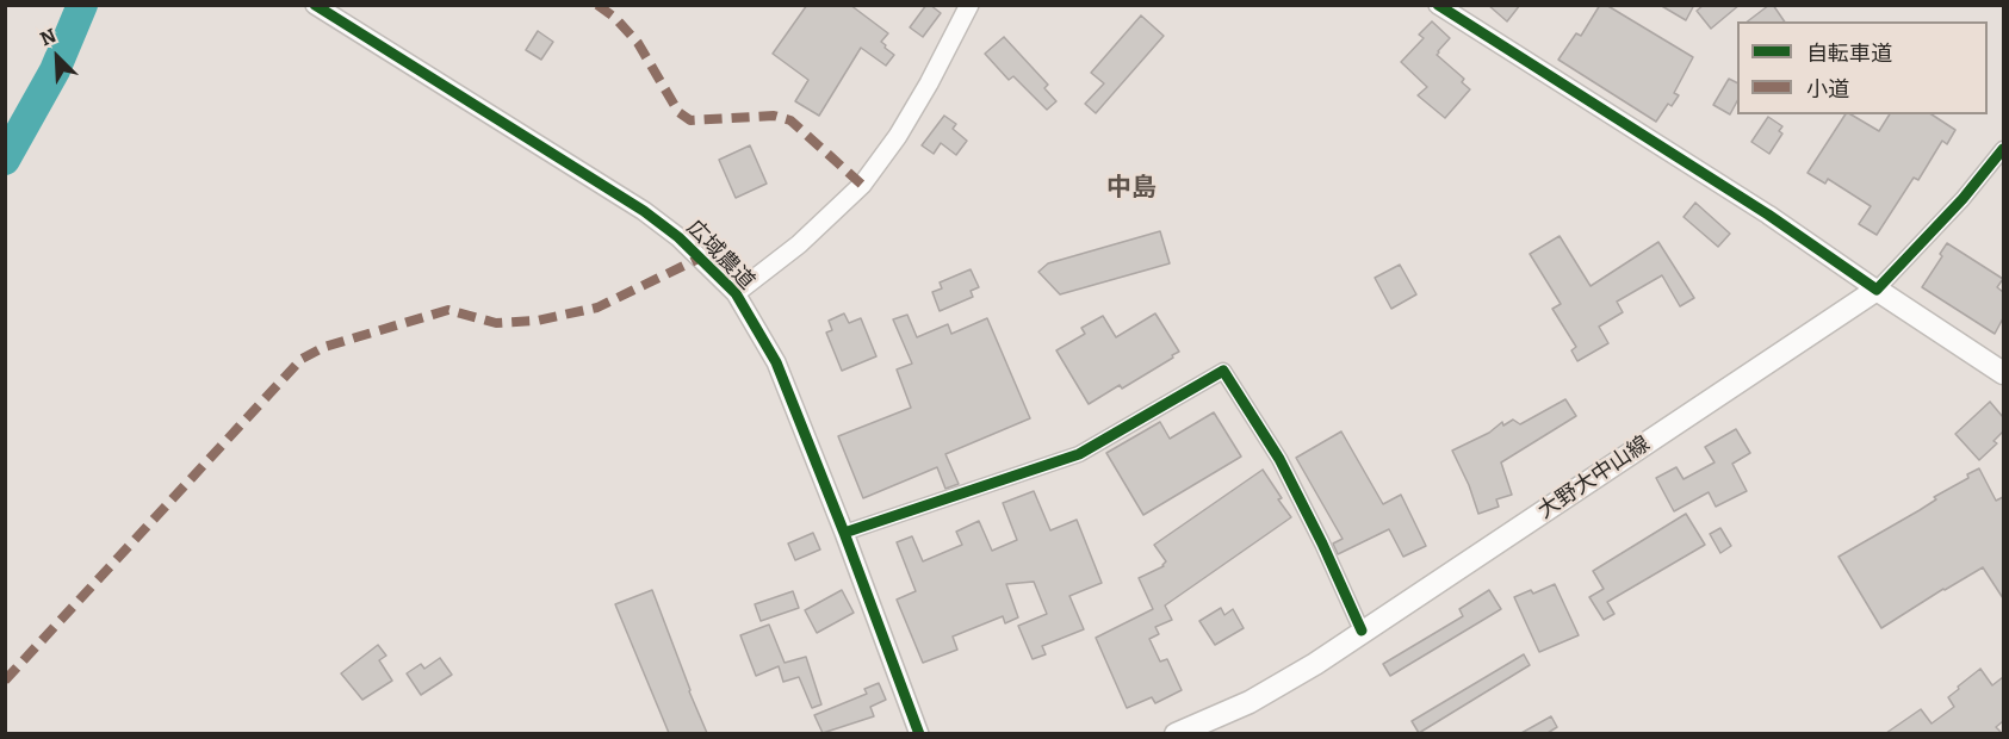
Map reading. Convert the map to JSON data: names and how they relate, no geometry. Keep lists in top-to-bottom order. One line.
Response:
{"streets":{"main road":["大野大中山線"],"street":["広域農道"]},"districts":["中島"],"legend":["自転車道","小道"],"north":"top left"}
